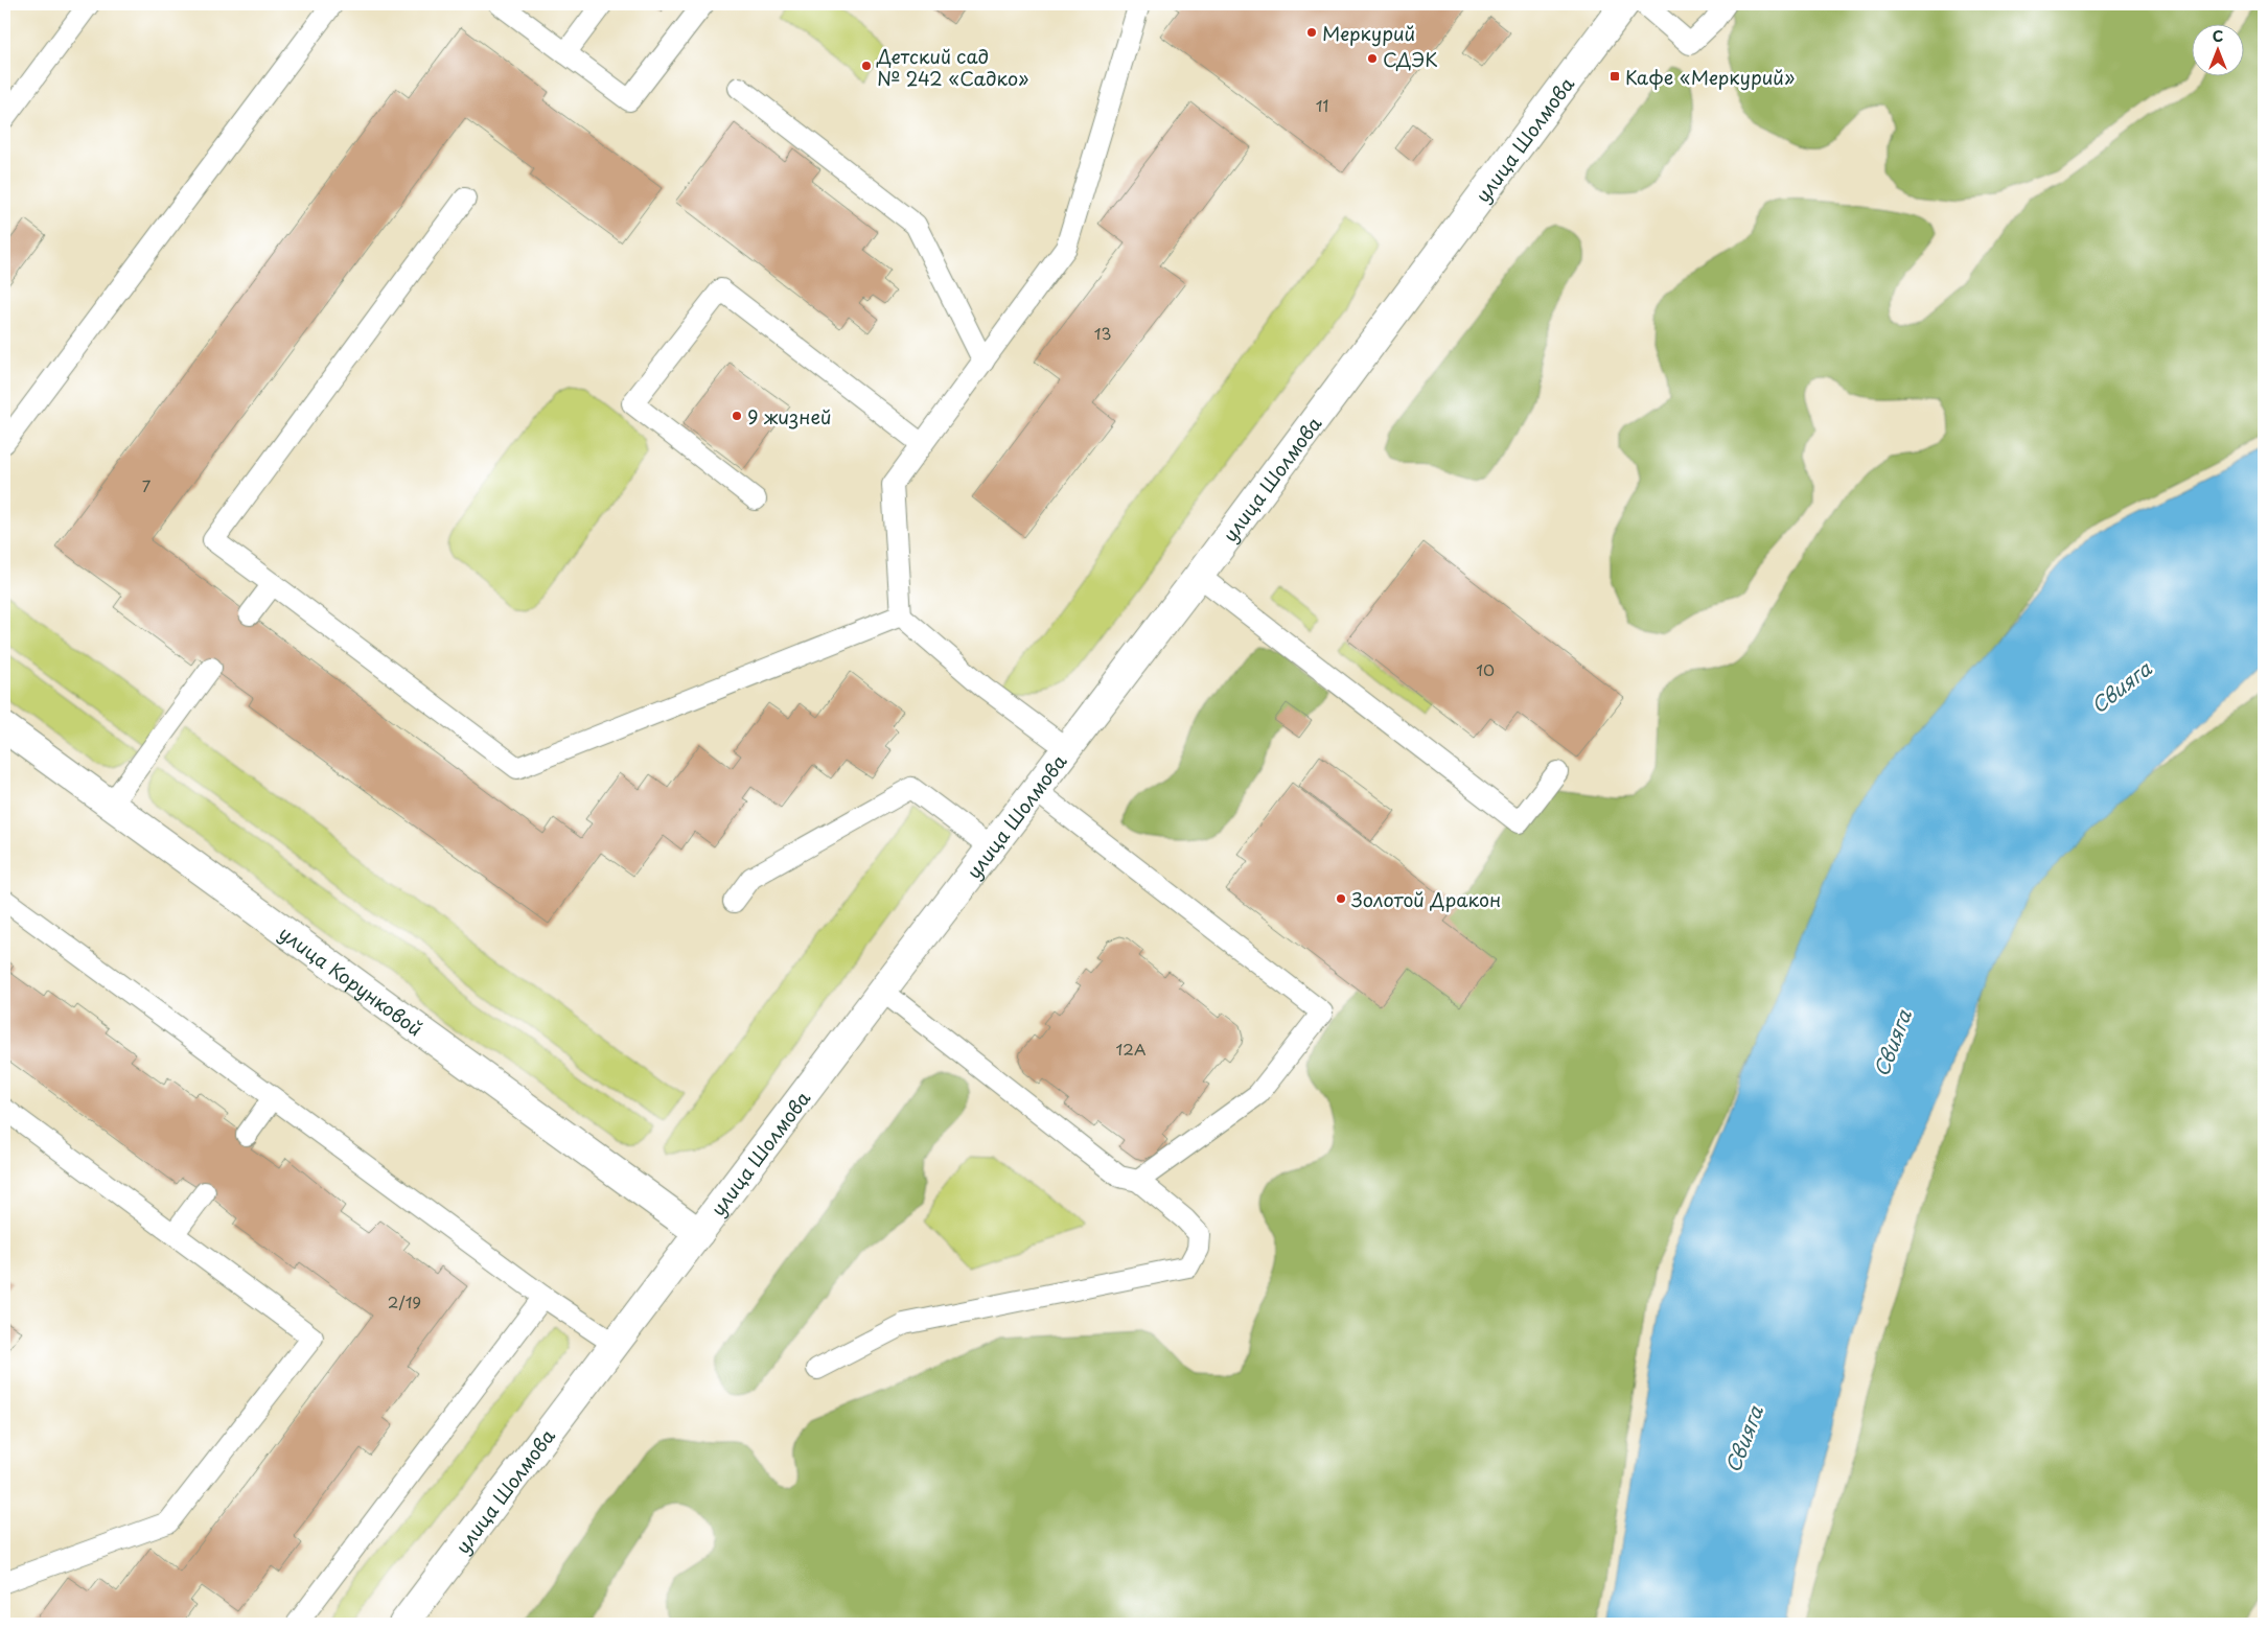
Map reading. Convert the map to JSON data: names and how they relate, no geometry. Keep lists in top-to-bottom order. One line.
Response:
{"streets":{"street":["улица Шолмова","улица Корунковой"]},"crossings":[["улица Шолмова","улица Корунковой"]],"water":["Свияга"],"places":{"other":["Меркурий","СДЭК","Детский сад № 242 «Садко»","9 жизней","Золотой Дракон"],"transit":["Кафе «Меркурий»"]},"house_numbers":["11","13","7","10","12А","2/19"],"north":"top"}
